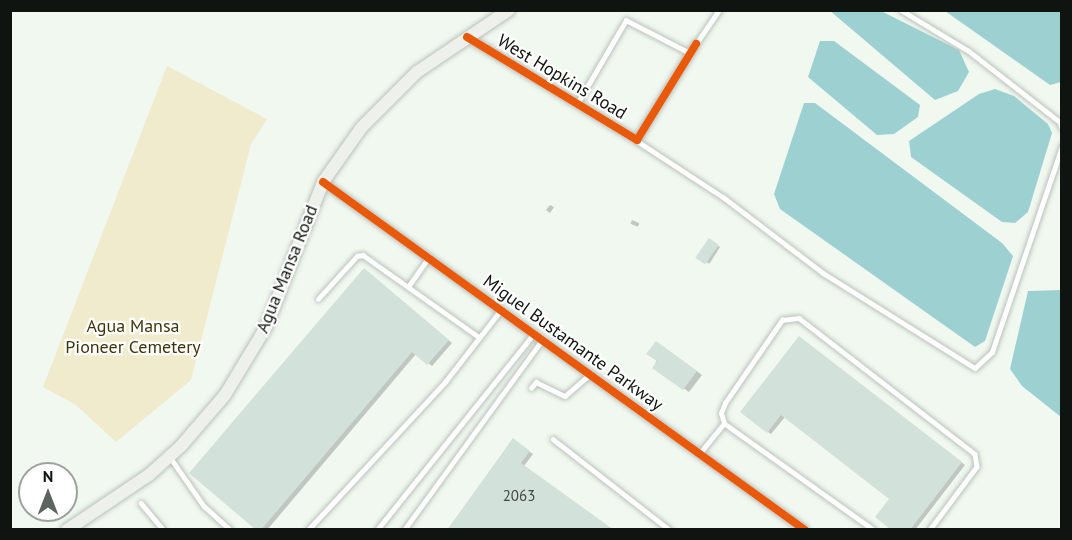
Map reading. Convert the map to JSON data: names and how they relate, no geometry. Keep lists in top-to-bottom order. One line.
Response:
{"streets":{"main road":["Agua Mansa Road"],"street":["West Hopkins Road","Miguel Bustamante Parkway"]},"crossings":[["West Hopkins Road","Agua Mansa Road"],["Agua Mansa Road","Miguel Bustamante Parkway"]],"parks":["Agua Mansa Pioneer Cemetery"],"house_numbers":["2063"],"north":"top"}
